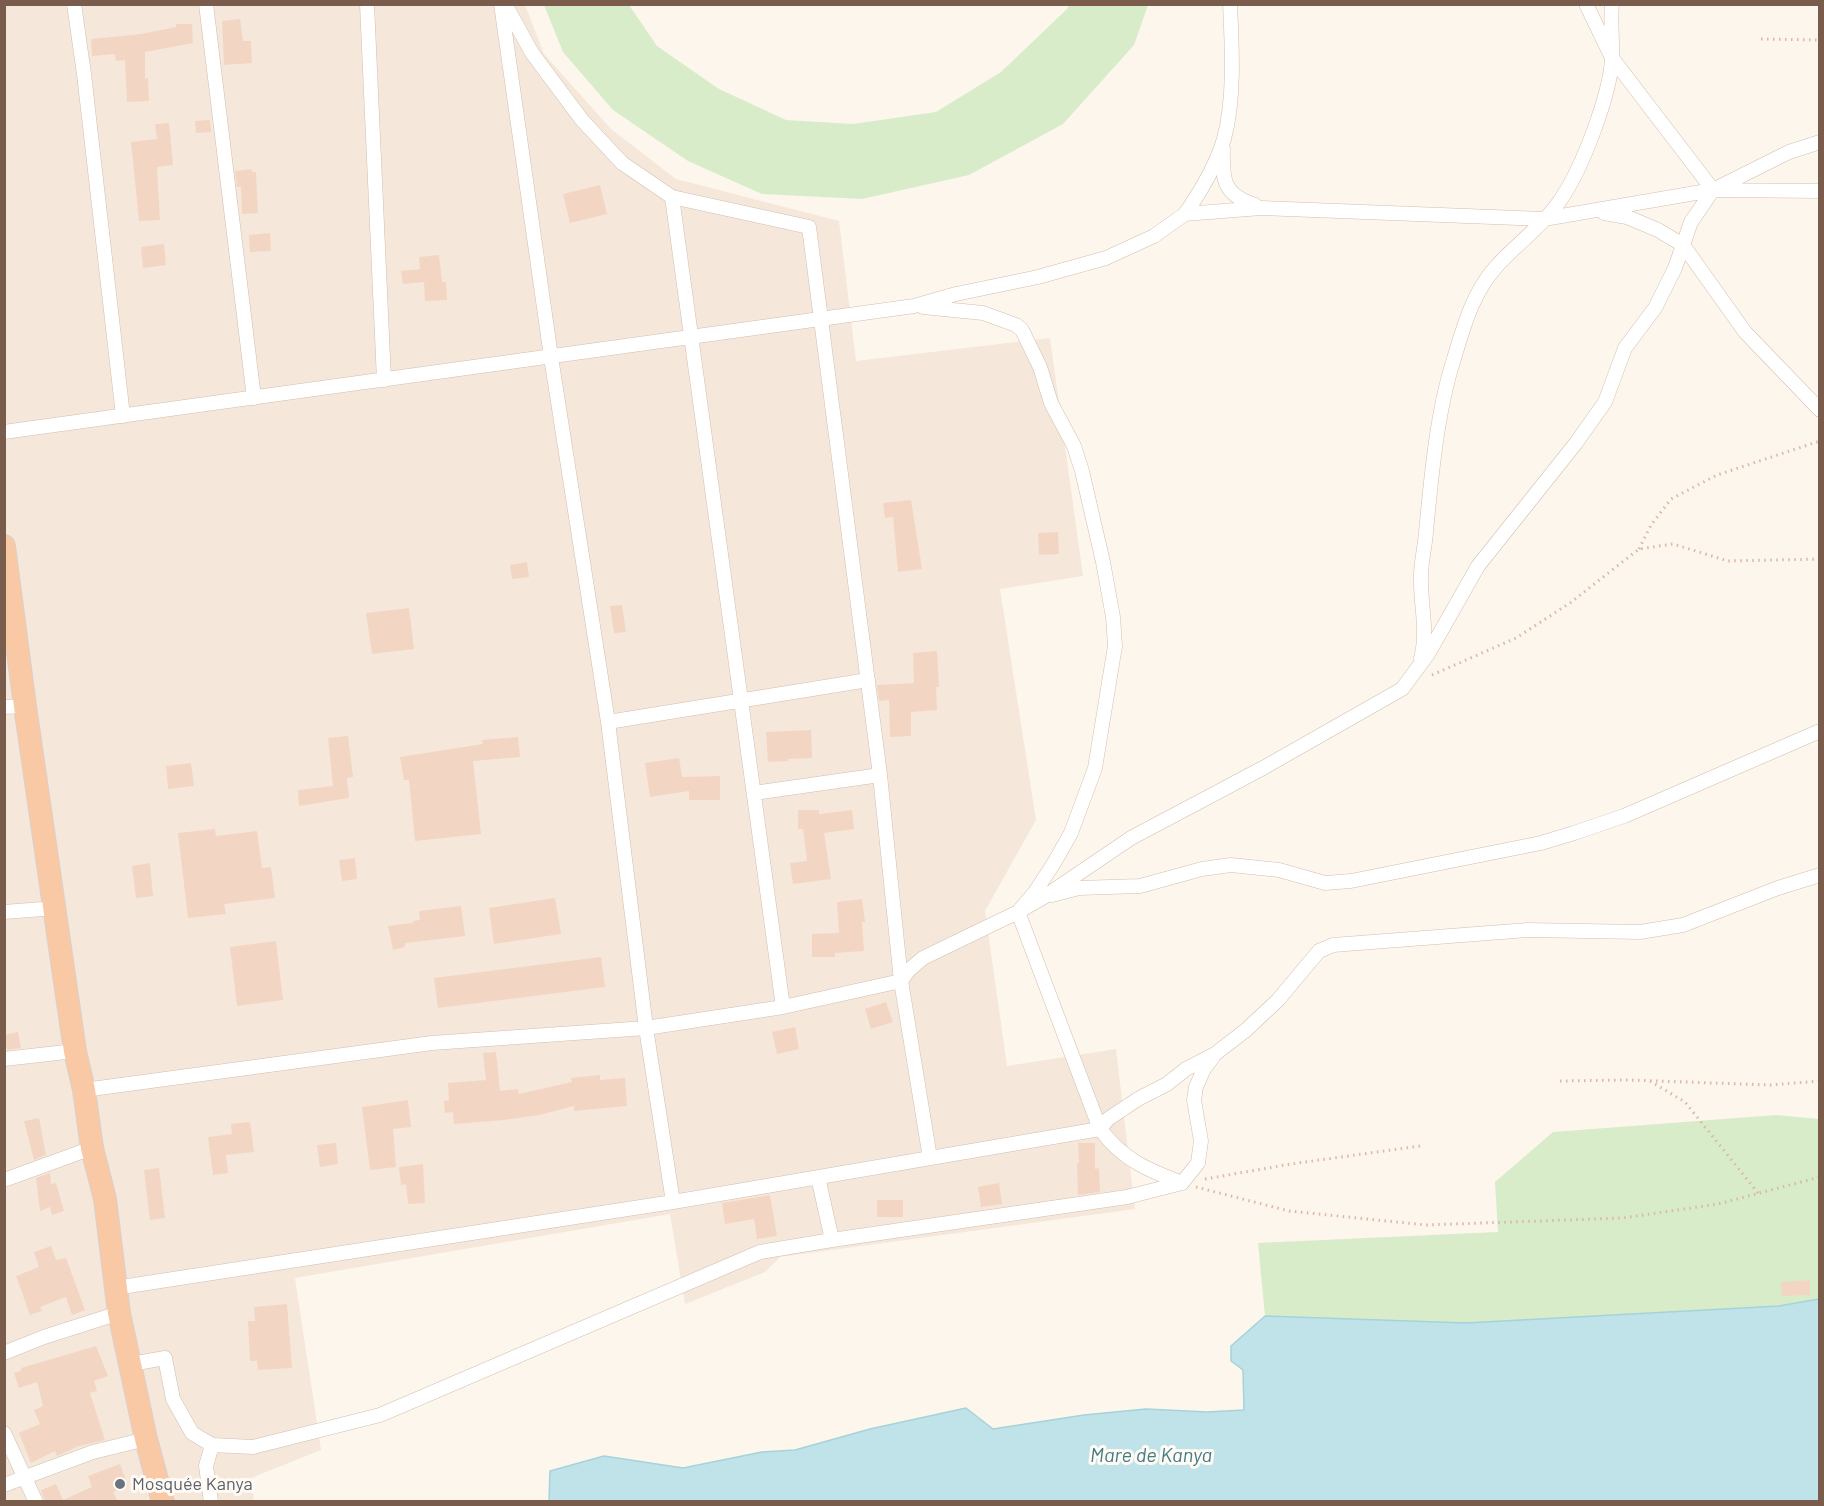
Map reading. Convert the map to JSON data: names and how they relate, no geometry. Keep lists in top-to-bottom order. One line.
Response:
{"water":["Mare de Kanya"],"places":["Mosquée Kanya"]}
